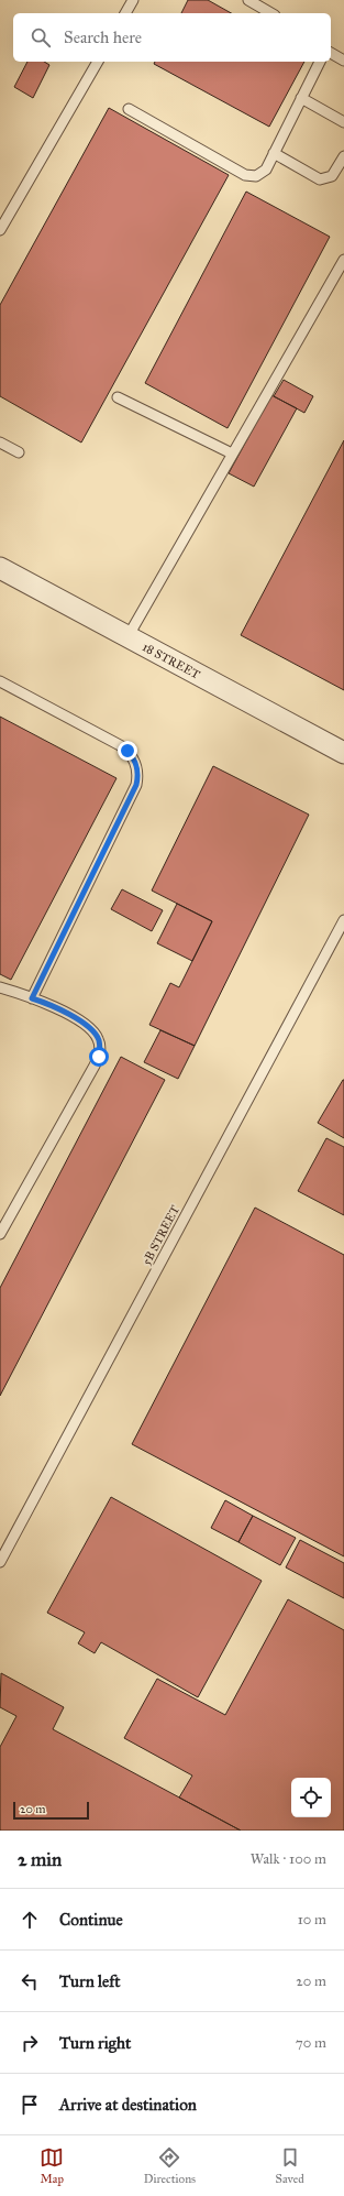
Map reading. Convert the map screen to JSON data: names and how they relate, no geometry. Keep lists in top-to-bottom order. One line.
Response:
{"streets":{"street":["18 STREET"],"lane":["5B STREET"]},"scale_bar":"20 m","page":{"search":"Search here","scale":"20 m","heading":["2 min","Walk · 100 m"],"list":[["Continue","10 m"],["Turn left","20 m"],["Turn right","70 m"],"Arrive at destination"],"nav":["Map","Directions","Saved"]}}
